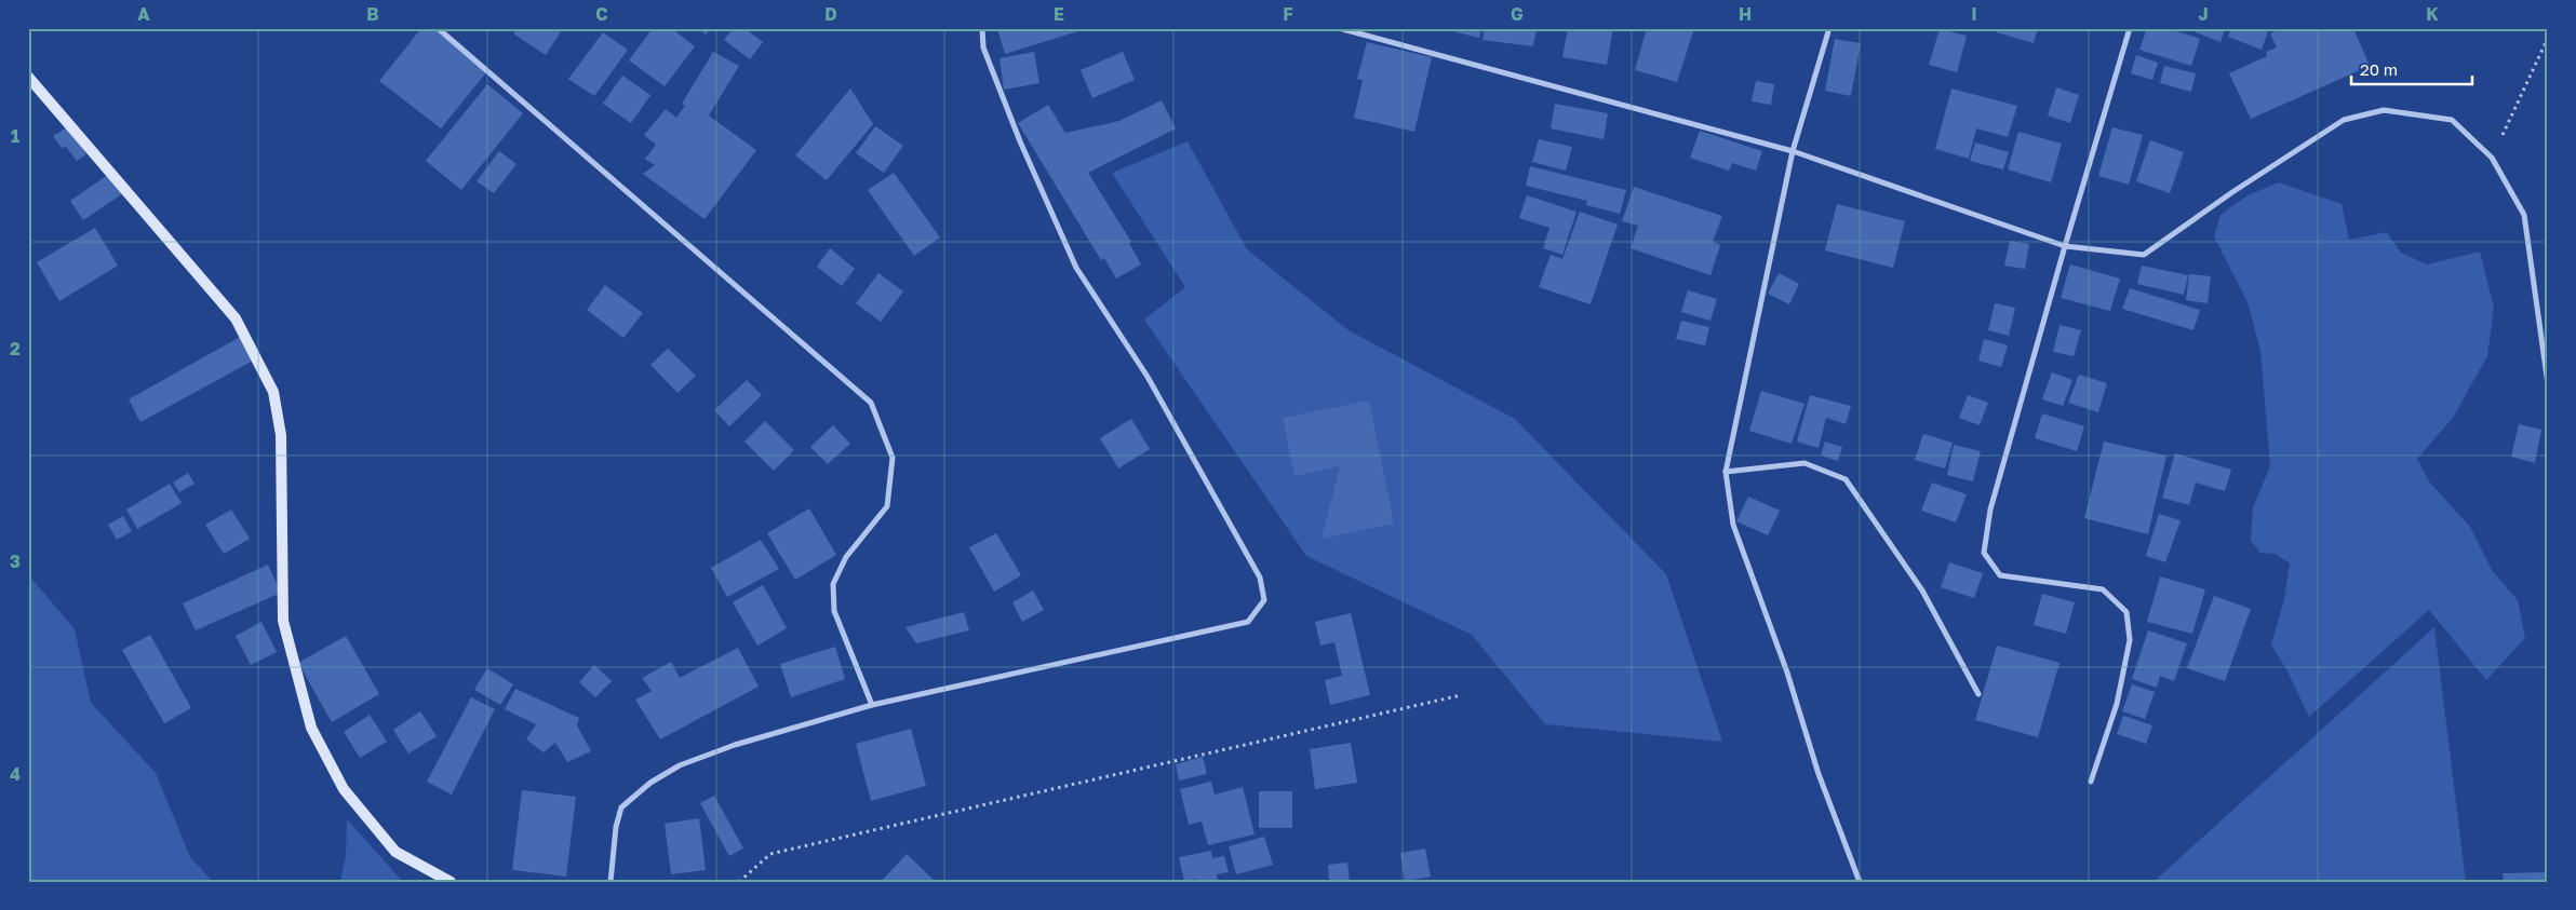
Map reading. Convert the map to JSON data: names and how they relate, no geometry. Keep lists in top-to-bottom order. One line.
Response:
{"scale_bar":"20 m","grid":{"columns":["A","B","C","D","E","F","G","H","I","J","K"],"rows":["1","2","3","4"]}}
